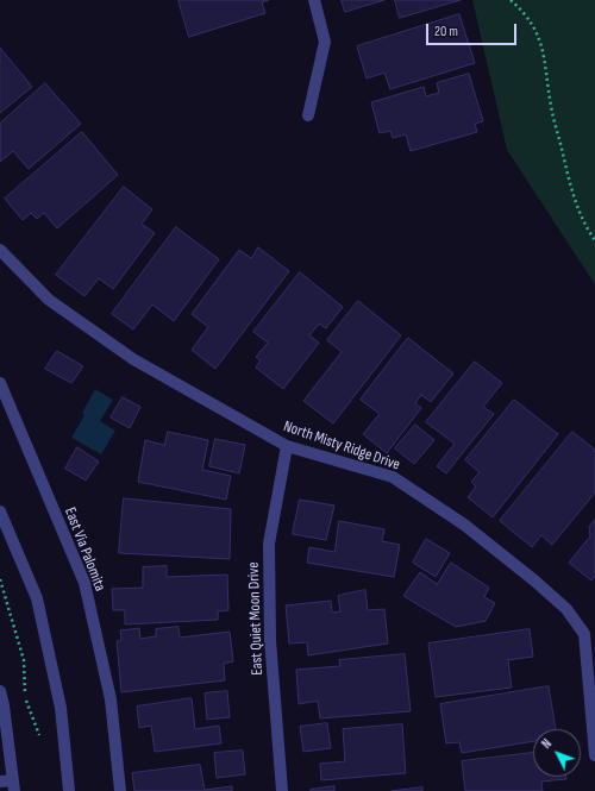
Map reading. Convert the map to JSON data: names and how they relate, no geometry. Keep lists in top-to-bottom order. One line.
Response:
{"streets":{"street":["North Misty Ridge Drive","East Via Palomita","East Quiet Moon Drive"]},"crossings":[["North Misty Ridge Drive","East Quiet Moon Drive"]],"scale_bar":"20 m","north":"top left"}
